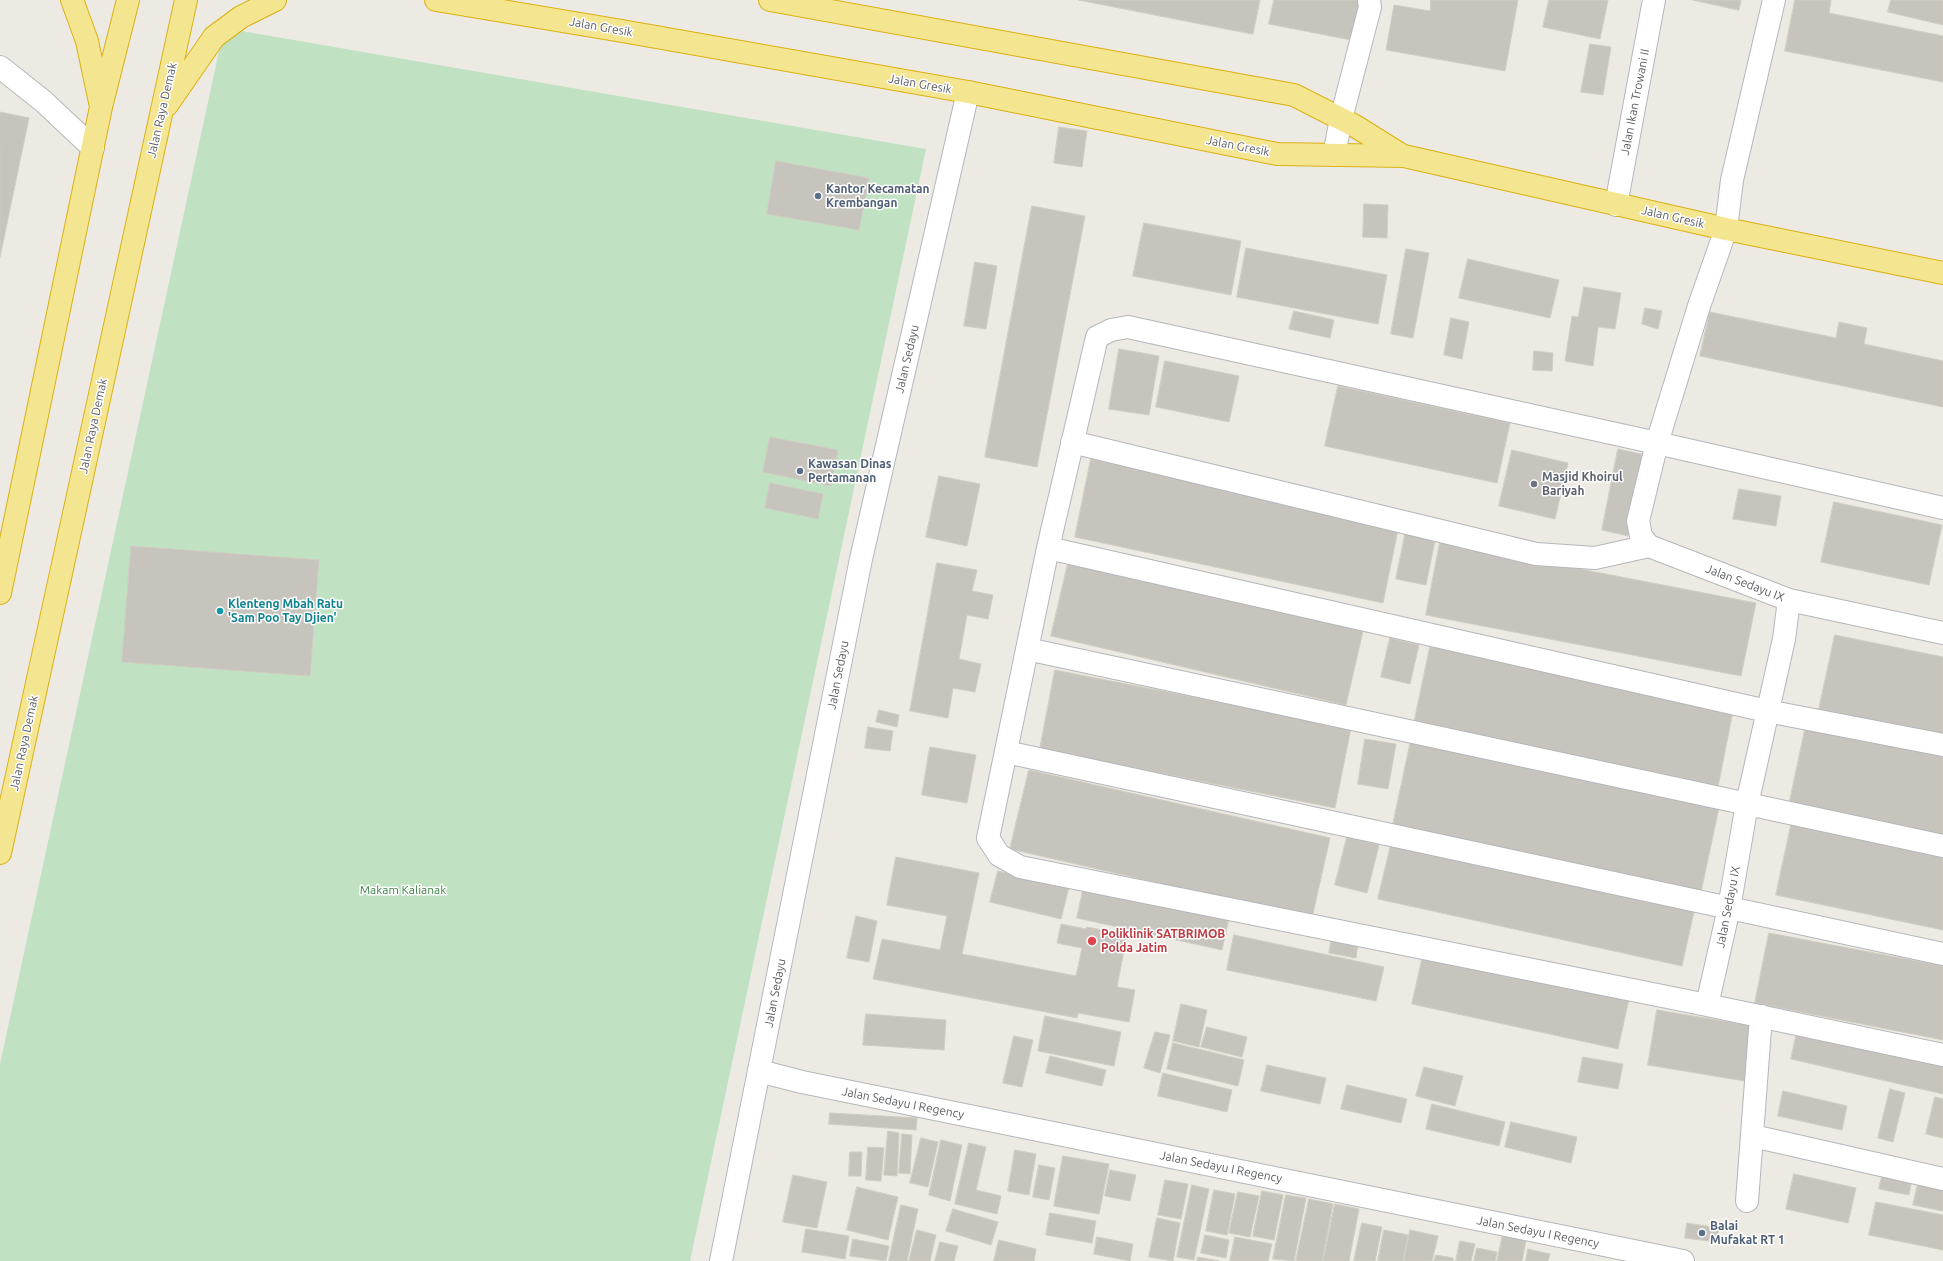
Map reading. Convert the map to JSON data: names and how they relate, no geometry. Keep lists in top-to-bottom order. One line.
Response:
{"streets":{"highway":["Jalan Gresik","Jalan Raya Demak"],"street":["Jalan Ikan Trowani II","Jalan Sedayu","Jalan Sedayu IX","Jalan Sedayu I Regency"]},"crossings":[["Jalan Gresik","Jalan Ikan Trowani II"],["Jalan Gresik","Jalan Sedayu"],["Jalan Sedayu","Jalan Sedayu I Regency"]],"parks":["Makam Kalianak"],"places":["Kantor Kecamatan Krembangan","Kawasan Dinas Pertamanan","Masjid Khoirul Bariyah","Klenteng Mbah Ratu 'Sam Poo Tay Djien'","Poliklinik SATBRIMOB Polda Jatim","Balai Mufakat RT 1"]}
